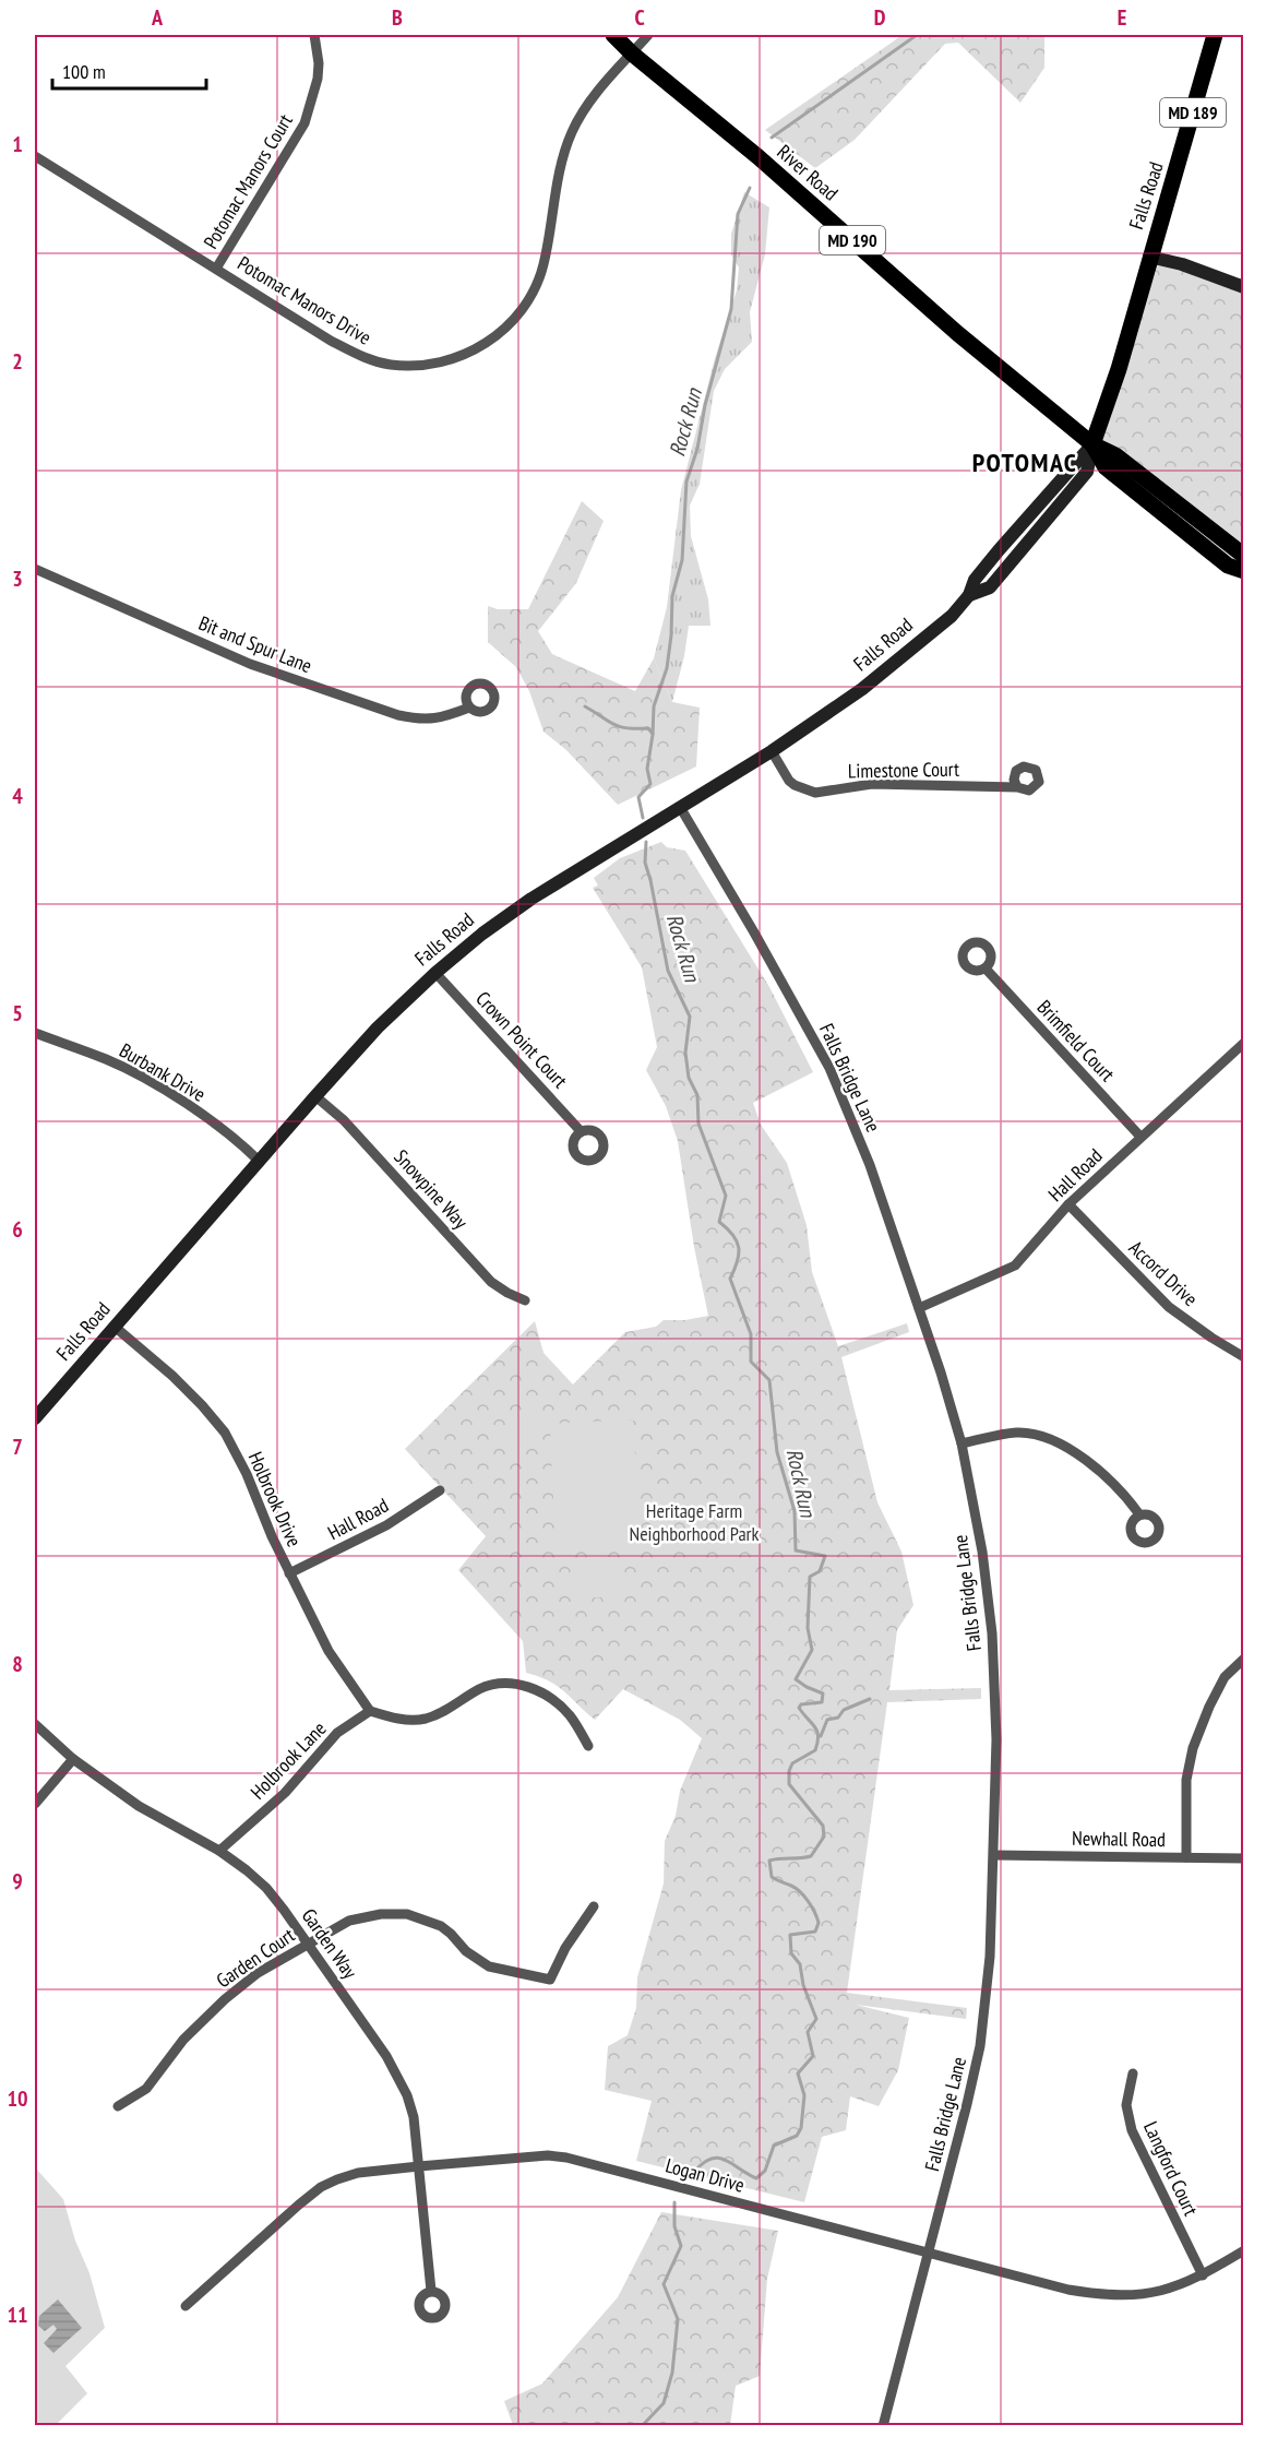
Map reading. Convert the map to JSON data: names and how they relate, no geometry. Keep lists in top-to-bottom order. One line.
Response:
{"streets":{"main road":["MD 189","River Road","Falls Road","MD 190"],"street":["Potomac Manors Court","Potomac Manors Drive","Bit and Spur Lane","Limestone Court","Crown Point Court","Brimfield Court","Burbank Drive","Falls Bridge Lane","Hall Road","Snowpine Way","Accord Drive","Holbrook Drive","Holbrook Lane","Newhall Road","Garden Way","Garden Court","Langford Court","Logan Drive"]},"crossings":[["River Road","Falls Road"],["River Road","Potomac Manors Drive"],["Potomac Manors Court","Potomac Manors Drive"],["Falls Road","Limestone Court"],["Falls Road","Crown Point Court"],["Falls Road","Burbank Drive"],["Falls Road","Falls Bridge Lane"],["Falls Road","Snowpine Way"],["Falls Road","Holbrook Drive"],["Brimfield Court","Hall Road"],["Falls Bridge Lane","Hall Road"],["Falls Bridge Lane","Newhall Road"],["Falls Bridge Lane","Logan Drive"],["Hall Road","Accord Drive"],["Hall Road","Holbrook Drive"],["Holbrook Drive","Holbrook Lane"],["Holbrook Lane","Garden Way"],["Garden Way","Garden Court"],["Garden Way","Logan Drive"],["Langford Court","Logan Drive"]],"districts":["POTOMAC"],"water":["Rock Run"],"parks":["Heritage Farm Neighborhood Park"],"scale_bar":"100 m","grid":{"columns":["A","B","C","D","E"],"rows":["1","2","3","4","5","6","7","8","9","10","11"]}}
